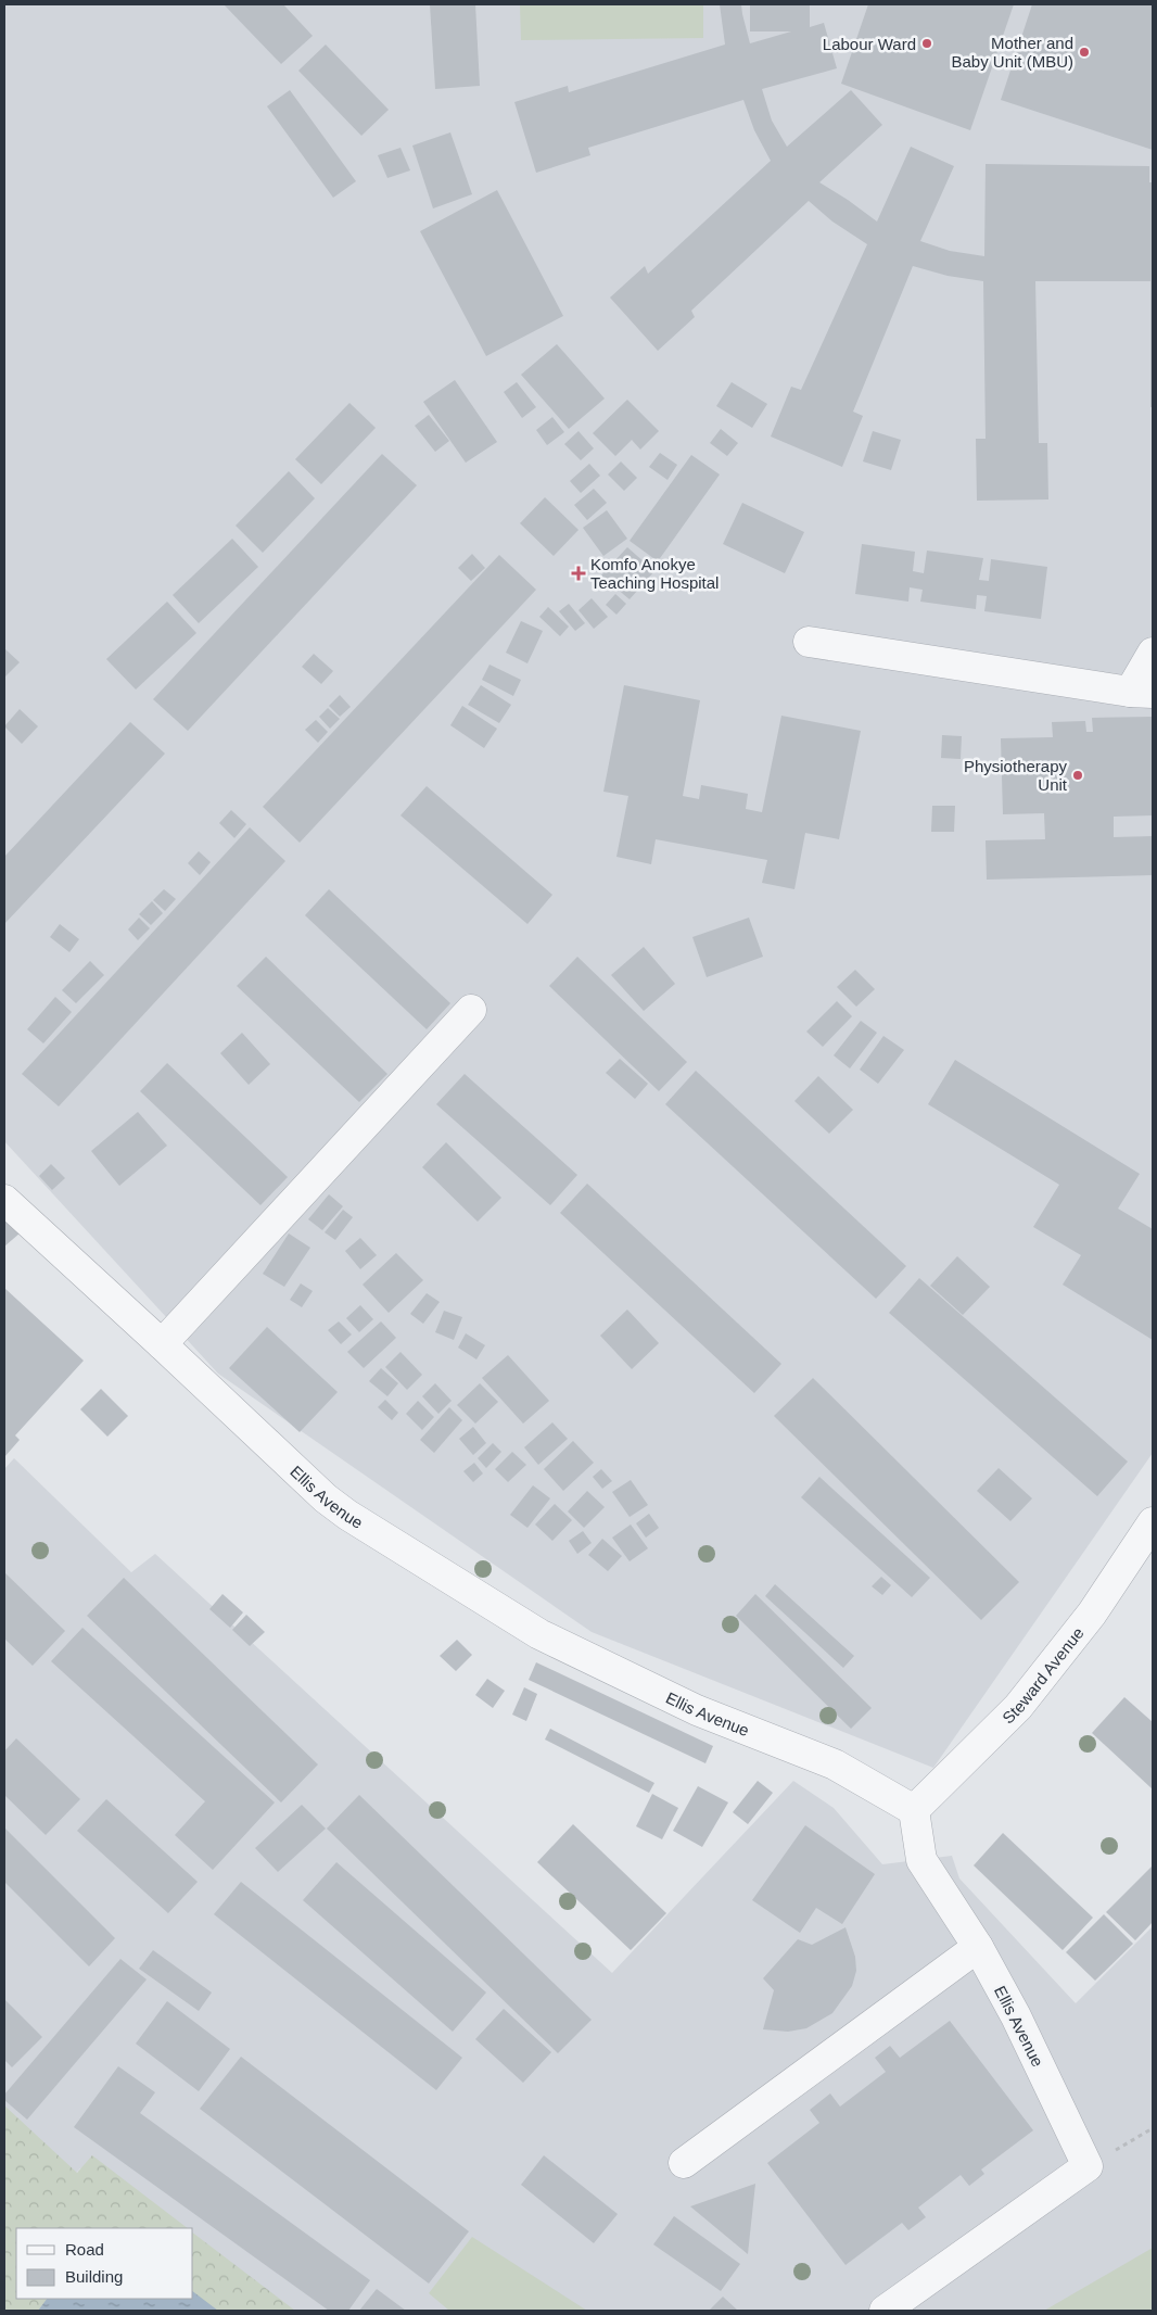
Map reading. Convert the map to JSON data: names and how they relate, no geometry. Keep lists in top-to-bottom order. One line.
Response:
{"streets":{"street":["Ellis Avenue","Steward Avenue"]},"crossings":[["Ellis Avenue","Steward Avenue"]],"places":{"other":["Labour Ward","Mother and Baby Unit (MBU)","Physiotherapy Unit"],"health":["Komfo Anokye Teaching Hospital"]},"legend":["Road","Building"]}
